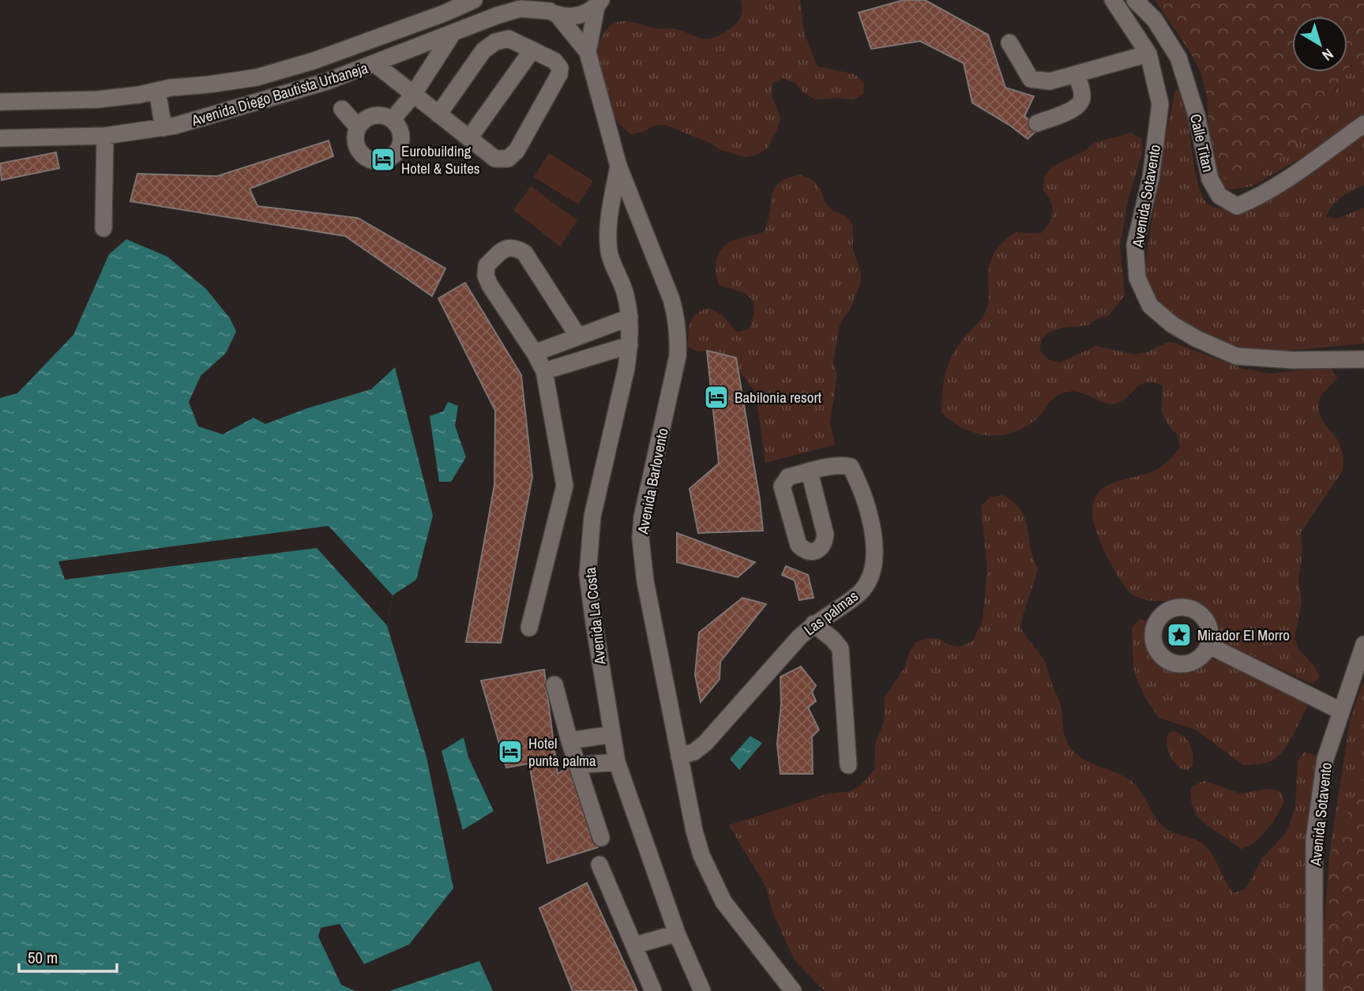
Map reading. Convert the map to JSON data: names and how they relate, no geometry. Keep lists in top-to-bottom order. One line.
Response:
{"streets":{"street":["Avenida Diego Bautista Urbaneja","Calle Titan","Avenida Sotavento","Avenida Barlovento","Las palmas","Avenida La Costa"]},"crossings":[["Avenida Diego Bautista Urbaneja","Avenida Barlovento"],["Avenida Barlovento","Las palmas"],["Avenida Barlovento","Avenida La Costa"]],"places":{"hotel":["Eurobuilding Hotel & Suites","Babilonia resort","Hotel punta palma"],"place":["Mirador El Morro"]},"scale_bar":"50 m","north":"bottom right"}
